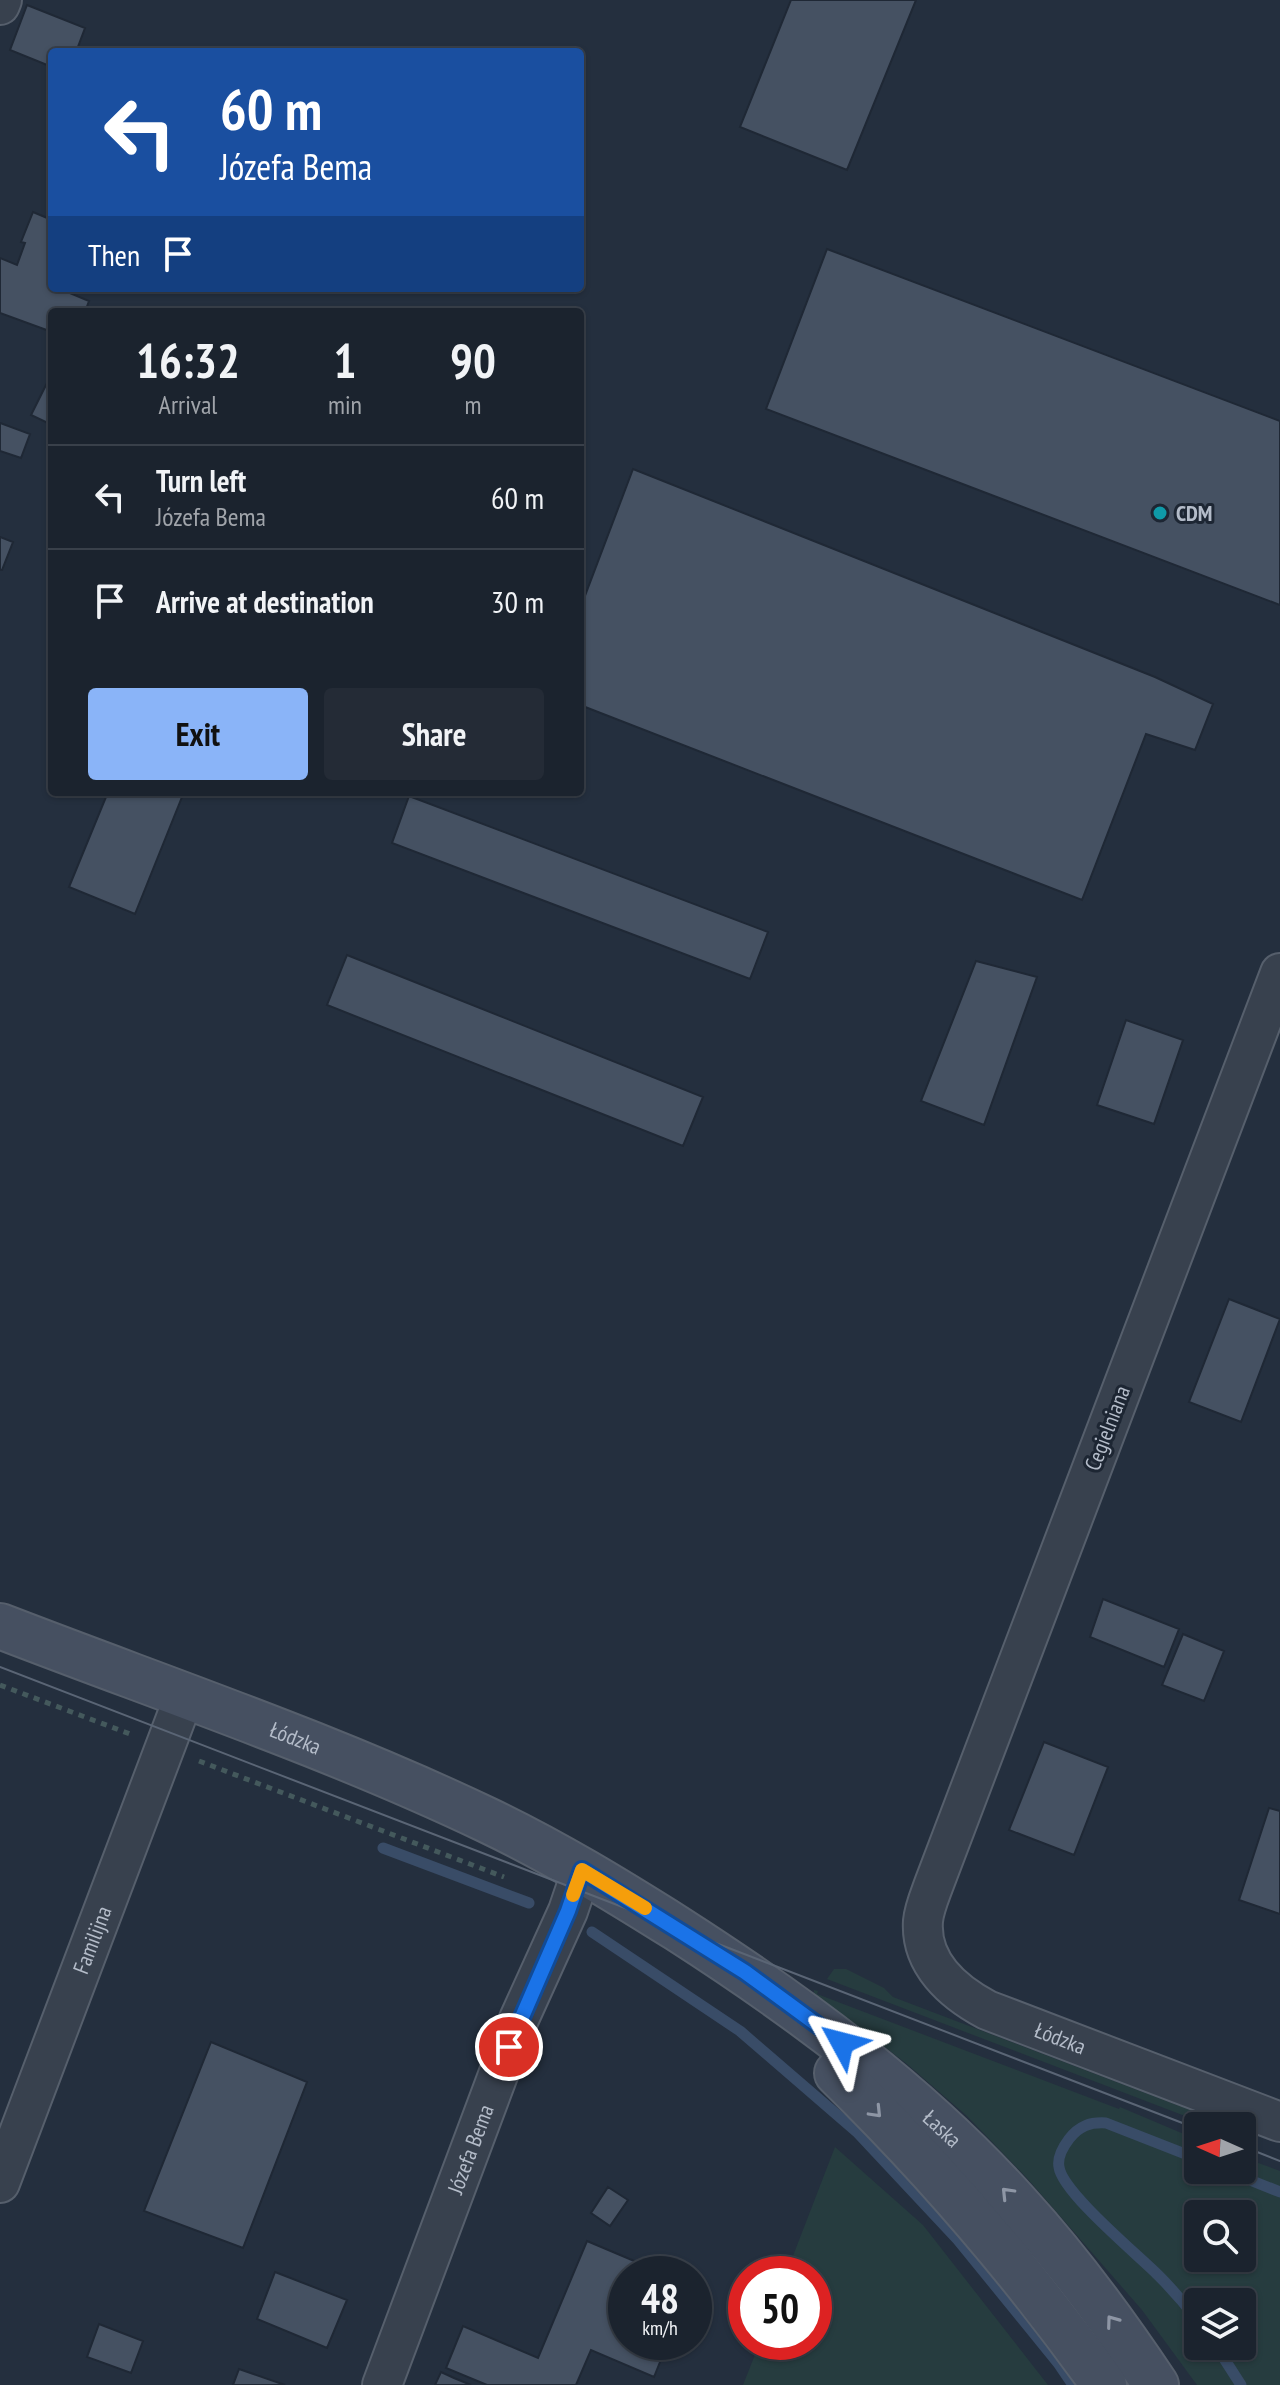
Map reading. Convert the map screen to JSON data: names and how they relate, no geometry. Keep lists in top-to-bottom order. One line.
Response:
{"streets":{"main road":["Łódzka","Łaska"],"street":["Cegielniana","Familijna","Józefa Bema"]},"crossings":[["Cegielniana","Łódzka"],["Łódzka","Familijna"],["Łódzka","Łaska"],["Łódzka","Józefa Bema"],["Łaska","Józefa Bema"]],"places":["CDM"],"north":"left","page":{"turn":["60 m","Józefa Bema"],"then":"Then","eta":["16:32","Arrival","1","min","90","m"],"list":[{"name":"Turn left","note":"Józefa Bema","value":"60 m"},{"name":"Arrive at destination","value":"30 m"}],"buttons":["Exit","Share"],"speed":"48 km/h","limit":"50"}}
